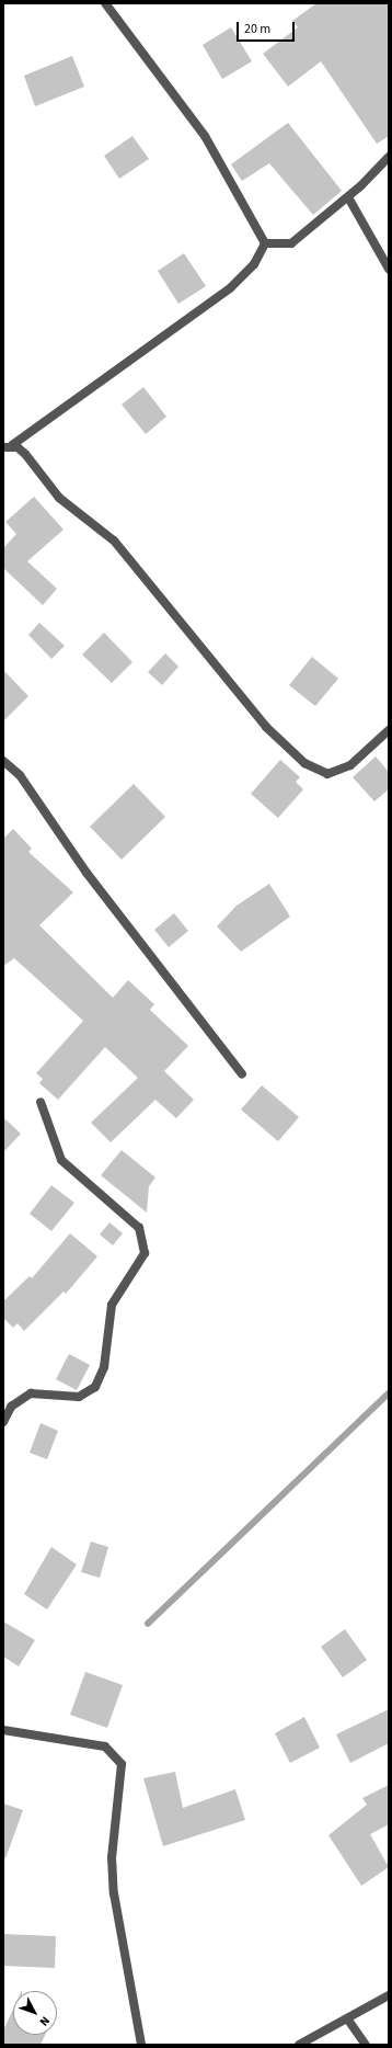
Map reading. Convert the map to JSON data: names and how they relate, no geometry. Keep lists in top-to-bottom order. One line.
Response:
{"scale_bar":"20 m","north":"bottom right"}
